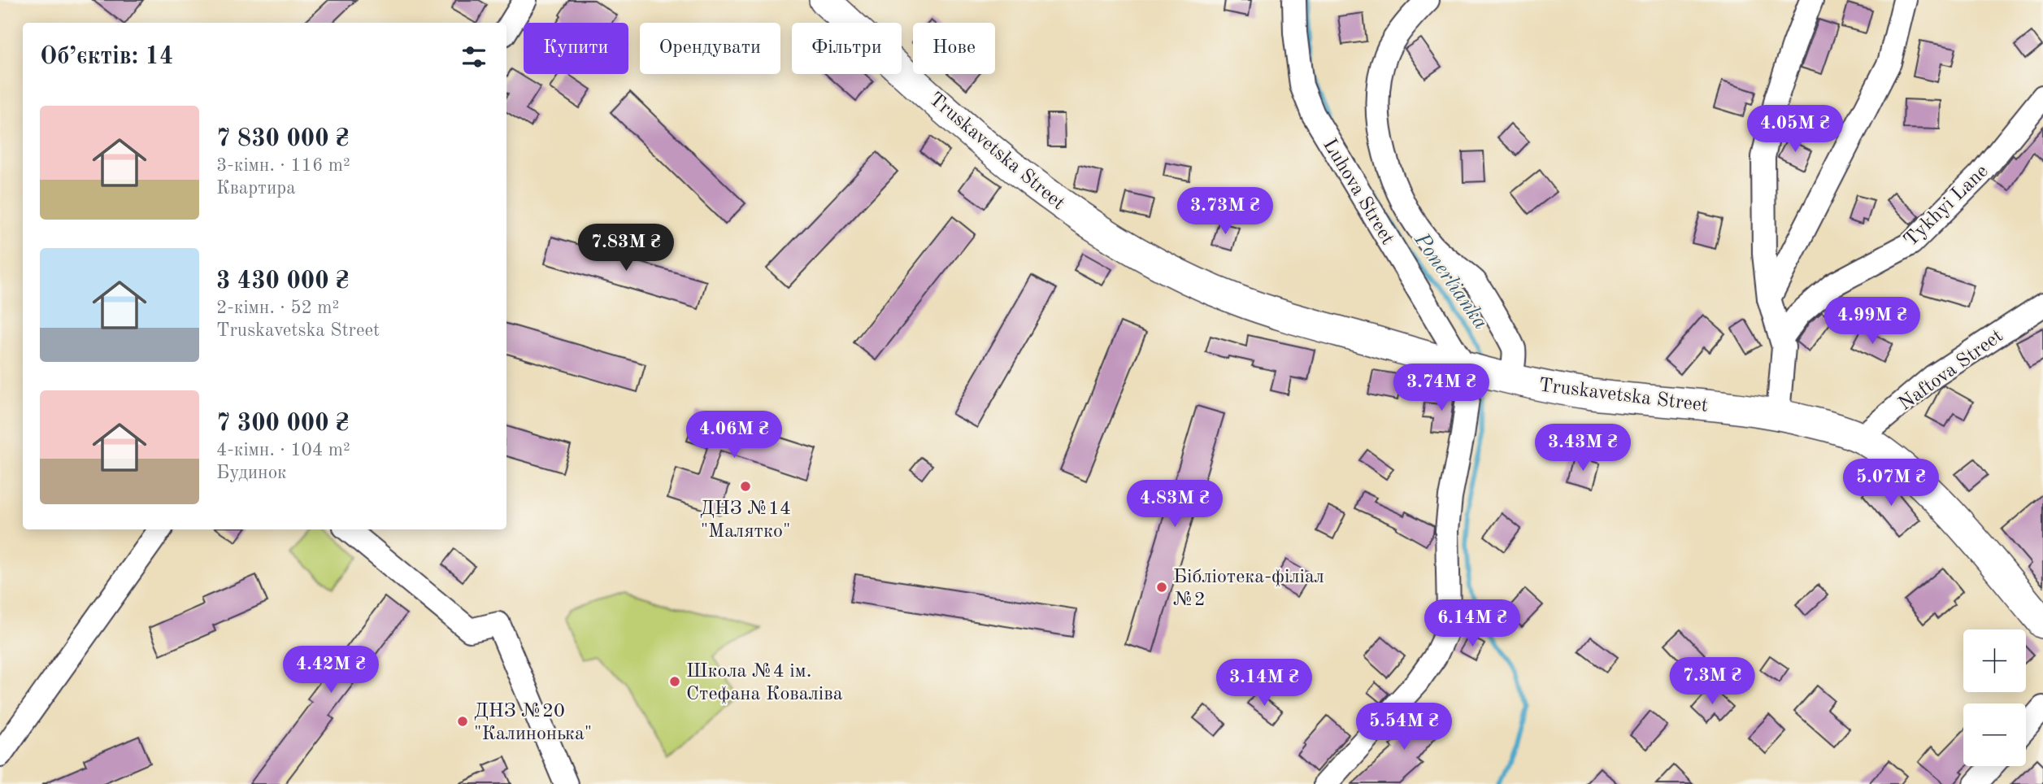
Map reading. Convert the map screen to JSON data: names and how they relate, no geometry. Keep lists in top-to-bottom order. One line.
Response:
{"streets":{"main road":["Truskavetska Street"],"street":["Luhova Street","Tykhyi Lane","Naftova Street"]},"crossings":[["Truskavetska Street","Luhova Street"],["Truskavetska Street","Naftova Street"]],"water":["Ponerlianka"],"places":["ДНЗ №14 \"Малятко\"","Бібліотека-філіал №2","Школа №4 ім. Стефана Коваліва","ДНЗ №20 \"Калинонька\""],"page":{"chip":["Купити","Орендувати","Фільтри","Нове"],"heading":"Об’єктів: 14","list":[{"name":"7 830 000 ₴","note":"3-кімн. · 116 m² · Квартира"},{"name":"3 430 000 ₴","note":"2-кімн. · 52 m² · Truskavetska Street"},{"name":"7 300 000 ₴","note":"4-кімн. · 104 m² · Будинок"}],"price":["4.05M ₴","3.73M ₴","7.83M ₴","4.99M ₴","3.74M ₴","4.06M ₴","3.43M ₴","5.07M ₴","4.83M ₴","6.14M ₴","4.42M ₴","7.3M ₴","3.14M ₴","5.54M ₴"],"map_buttons":["+","−"]}}
